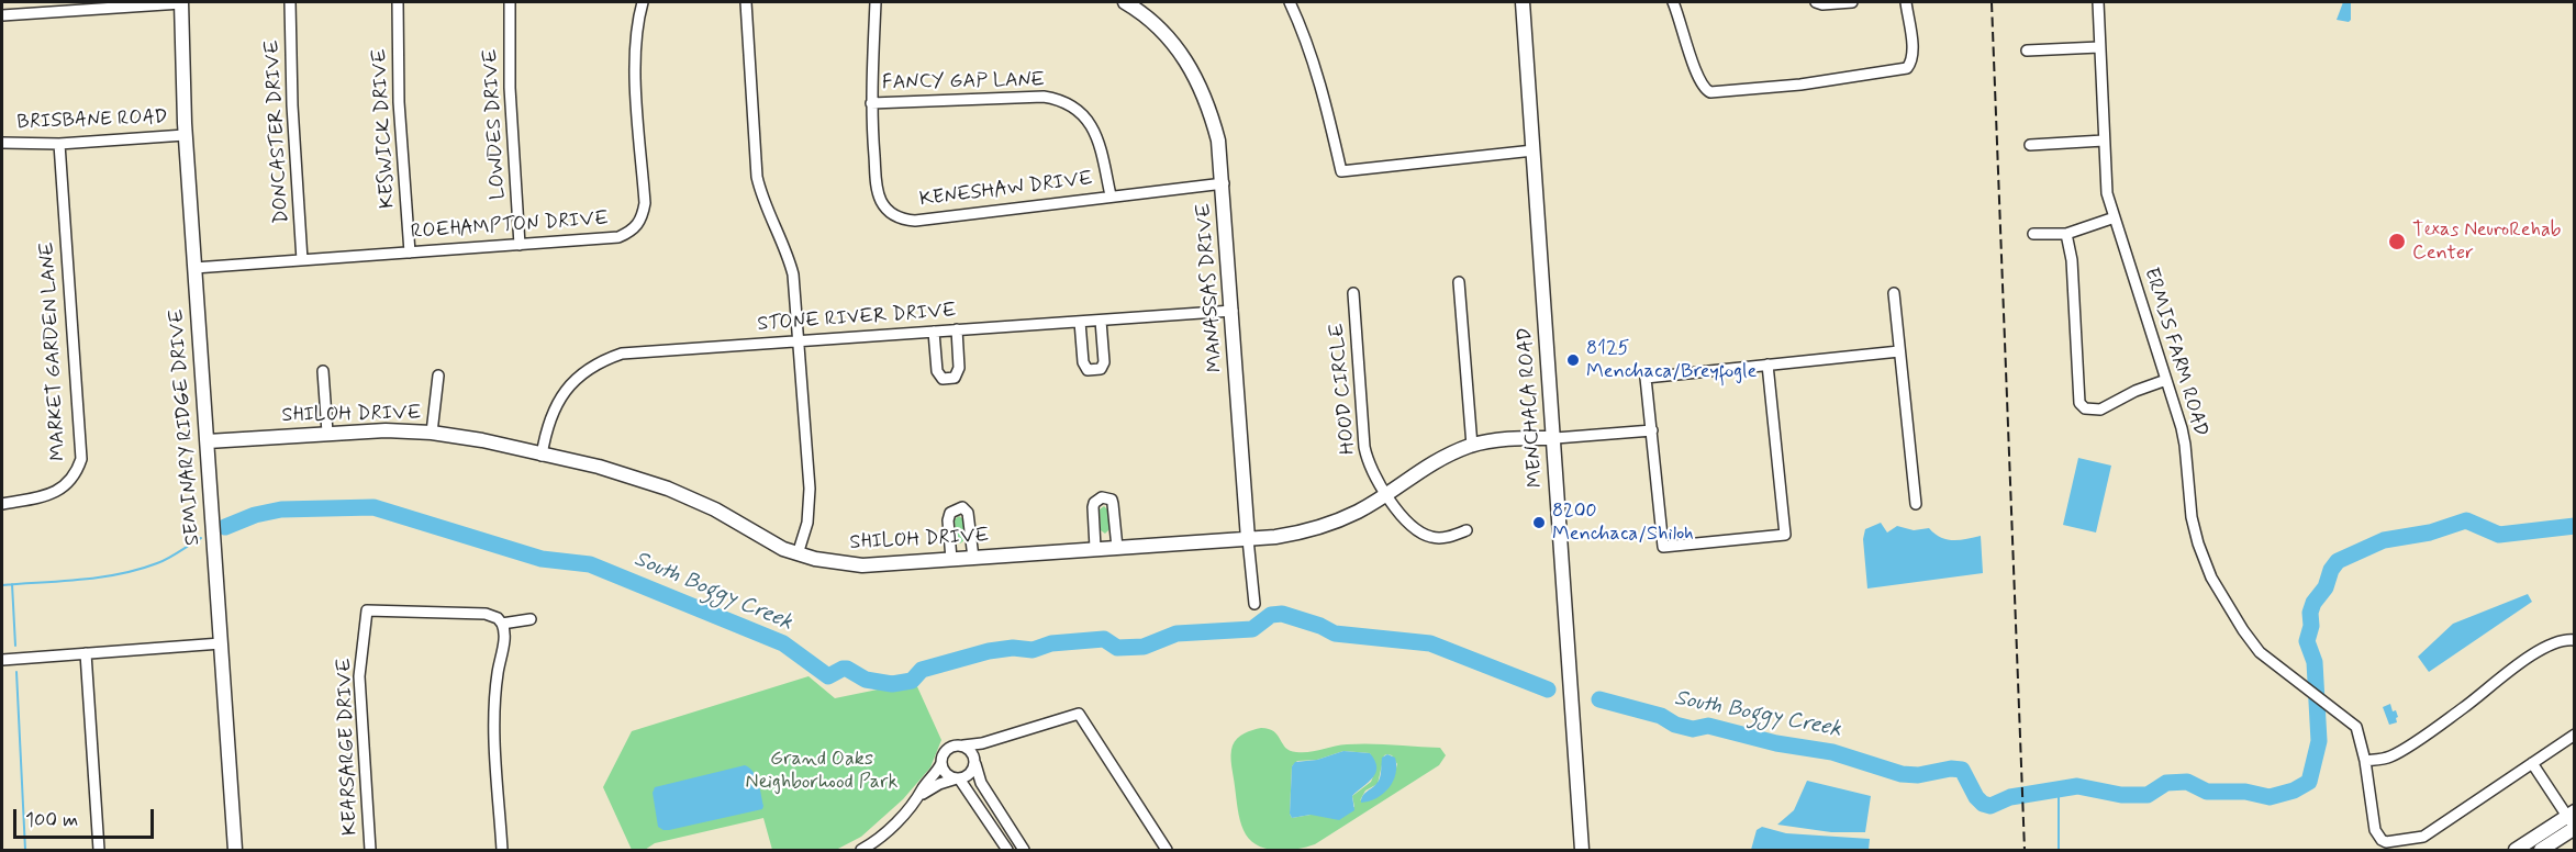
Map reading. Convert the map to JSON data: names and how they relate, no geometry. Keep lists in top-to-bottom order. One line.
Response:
{"streets":{"street":["FANCY GAP LANE","BRISBANE ROAD","LOWDES DRIVE","KESWICK DRIVE","DONCASTER DRIVE","KENESHAW DRIVE","ROEHAMPTON DRIVE","MANASSAS DRIVE","STONE RIVER DRIVE","MARKET GARDEN LANE","ERMIS FARM ROAD","HOOD CIRCLE","MENCHACA ROAD","SHILOH DRIVE","SEMINARY RIDGE DRIVE","KEARSARGE DRIVE"]},"crossings":[["FANCY GAP LANE","KENESHAW DRIVE"],["BRISBANE ROAD","MARKET GARDEN LANE"],["BRISBANE ROAD","SEMINARY RIDGE DRIVE"],["LOWDES DRIVE","ROEHAMPTON DRIVE"],["KESWICK DRIVE","ROEHAMPTON DRIVE"],["DONCASTER DRIVE","ROEHAMPTON DRIVE"],["KENESHAW DRIVE","MANASSAS DRIVE"],["ROEHAMPTON DRIVE","SEMINARY RIDGE DRIVE"],["MANASSAS DRIVE","STONE RIVER DRIVE"],["MANASSAS DRIVE","SHILOH DRIVE"],["STONE RIVER DRIVE","SHILOH DRIVE"],["HOOD CIRCLE","SHILOH DRIVE"],["MENCHACA ROAD","SHILOH DRIVE"],["SHILOH DRIVE","SEMINARY RIDGE DRIVE"]],"water":["South Boggy Creek"],"parks":["Grand Oaks Neighborhood Park"],"places":["Texas NeuroRehab Center","8125 Menchaca/Breyfogle","8200 Menchaca/Shiloh"],"scale_bar":"100 m"}
